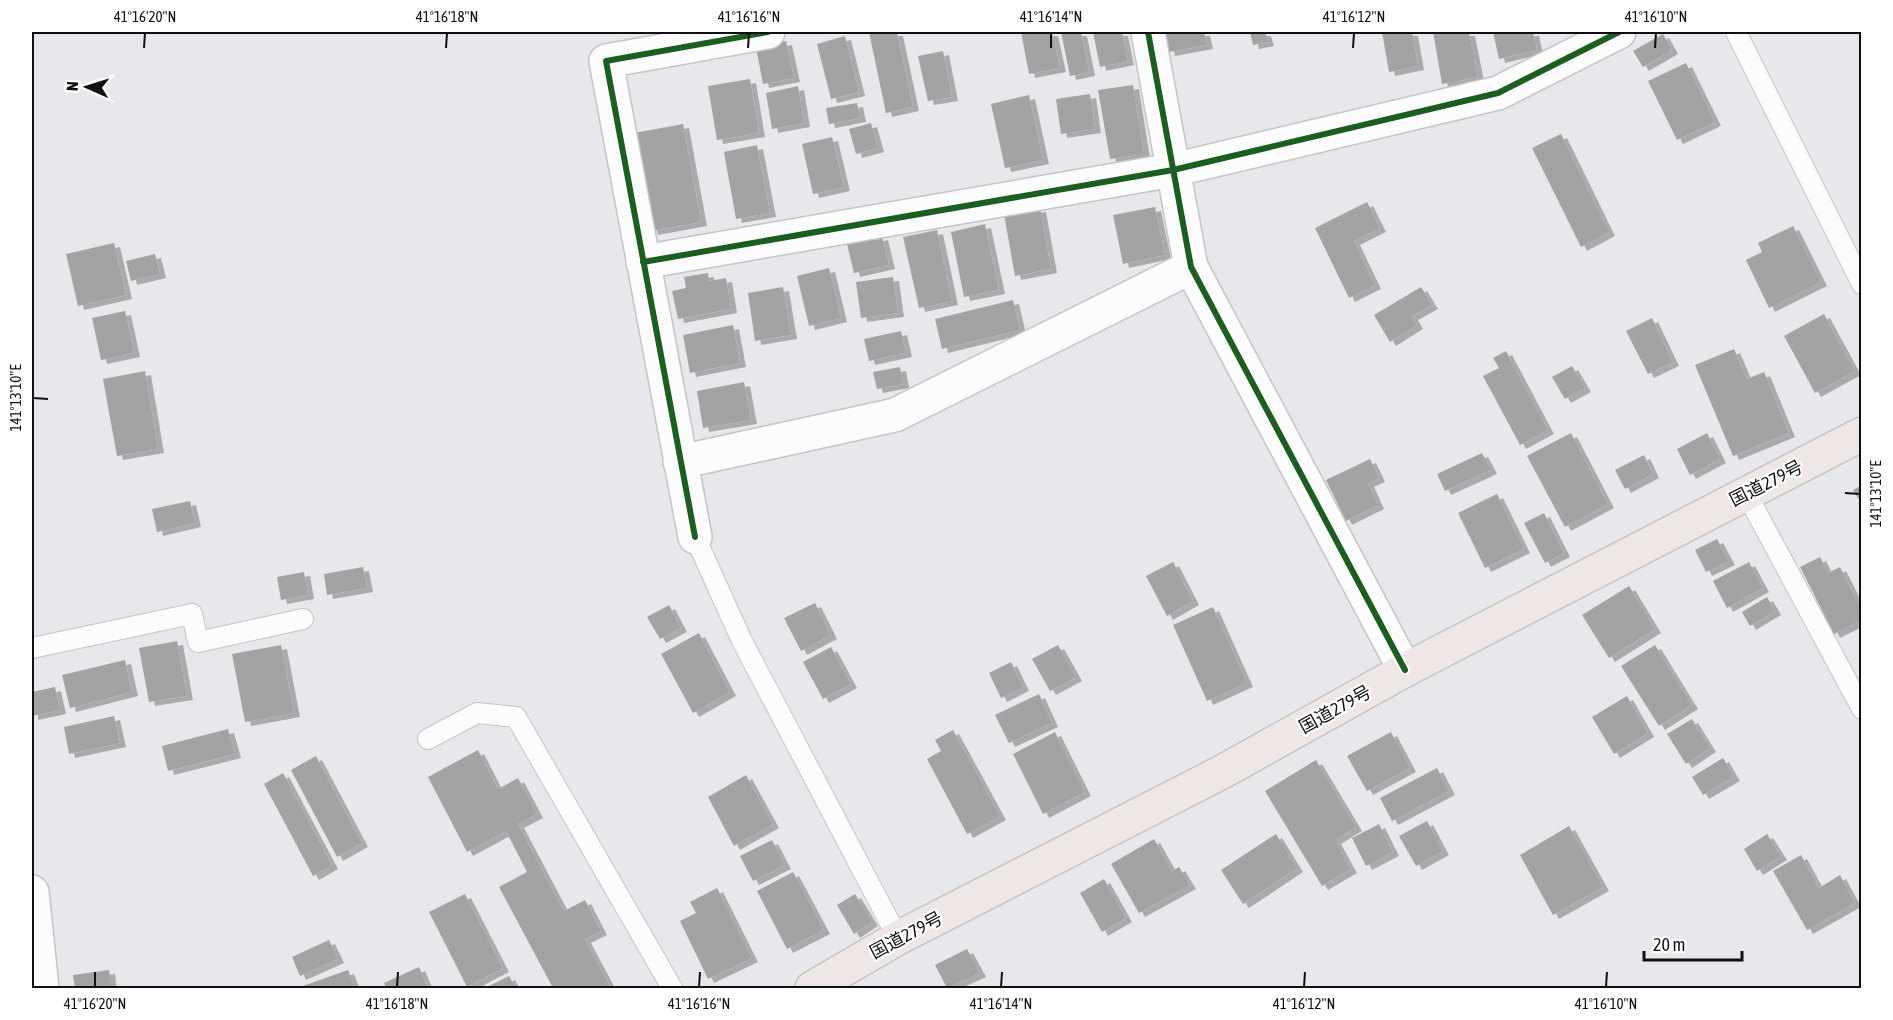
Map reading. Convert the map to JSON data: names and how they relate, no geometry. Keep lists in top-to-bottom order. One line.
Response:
{"streets":{"highway":["国道279号"]},"scale_bar":"20 m","north":"left","coordinates":["41°16'20\"N","41°16'18\"N","41°16'16\"N","41°16'14\"N","41°16'12\"N","41°16'10\"N","141°13'10\"E"]}
